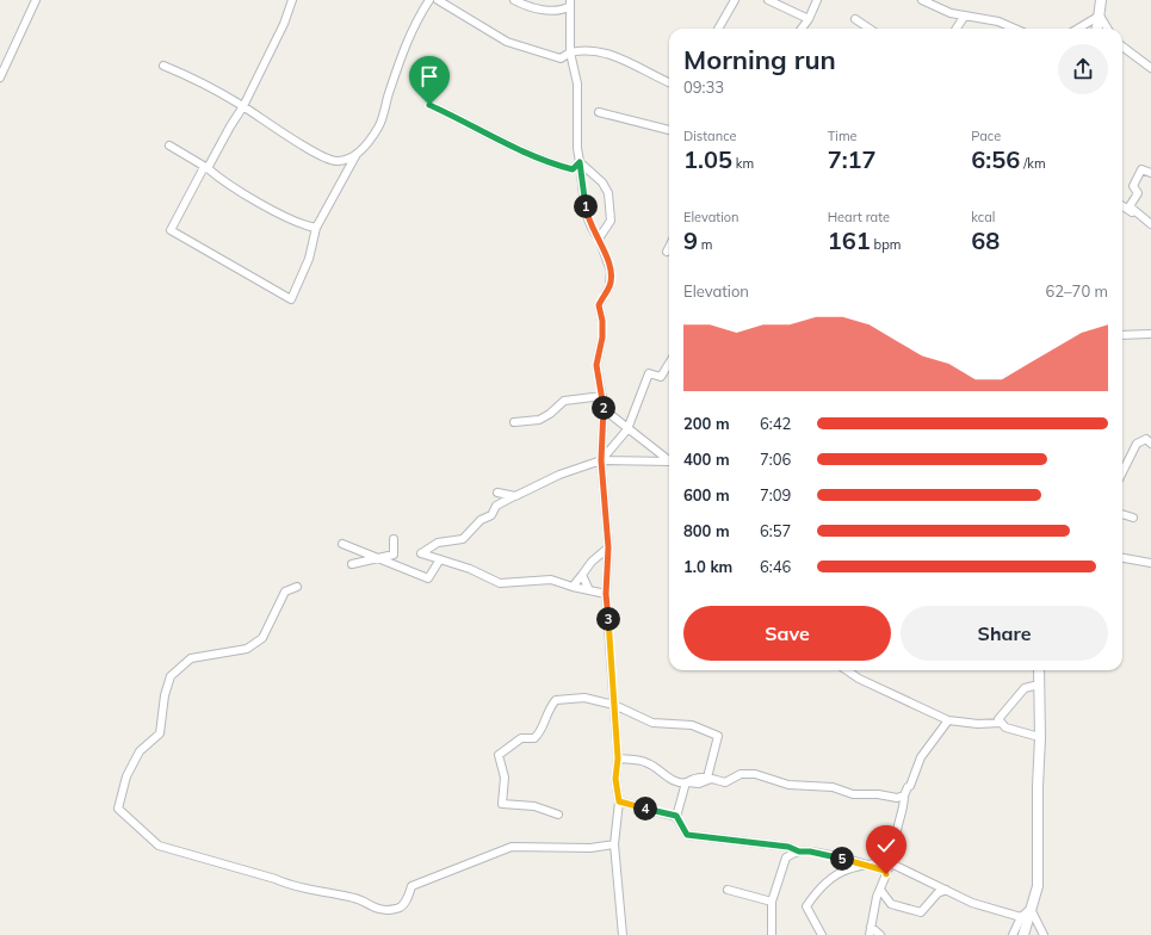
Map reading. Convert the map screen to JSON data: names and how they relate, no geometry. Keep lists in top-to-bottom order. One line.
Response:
{"page":{"heading":["Morning run","09:33"],"stats":[["Distance","1.05 km"],["Time","7:17"],["Pace","6:56 /km"],["Elevation","9 m"],["Heart rate","161 bpm"],["kcal","68"]],"pins":["1","2","3","4","5"],"chart":["Elevation","62–70 m"],"list":[{"name":"200 m","note":"6:42"},{"name":"400 m","note":"7:06"},{"name":"600 m","note":"7:09"},{"name":"800 m","note":"6:57"},{"name":"1.0 km","note":"6:46"}],"buttons":["Save","Share"]}}
